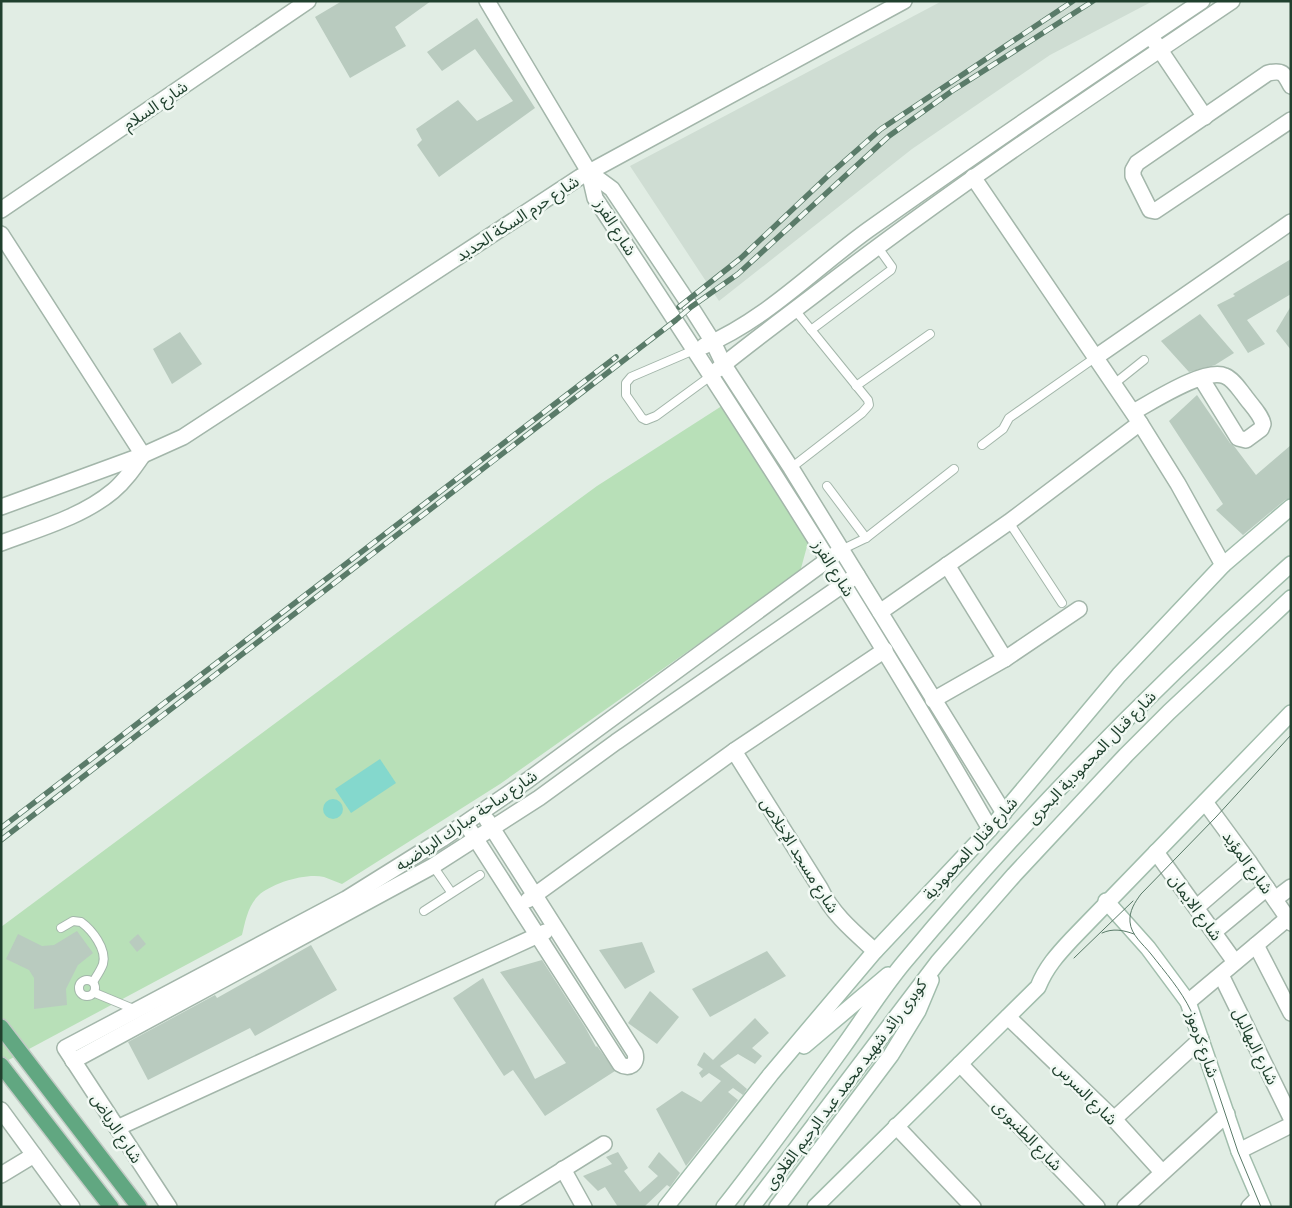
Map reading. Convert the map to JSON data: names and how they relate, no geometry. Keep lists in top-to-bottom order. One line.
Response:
{"streets":{"street":["شارع السلام","شارع حرم السكة الحديد","شارع الفرز","شارع قنال المحمودية البحرى","شارع ساحة مبارك الرياضيه","شارع قنال المحمودية","شارع مسجد الإخلاص","شارع المؤيد","شارع الايمان","شارع كرموز","شارع البهاليل","كوبرى رائد شهيد محمد عبد الرحيم القلاوى","شارع السرس","شارع الرياض","شارع الطنبورى"]},"crossings":[["شارع حرم السكة الحديد","شارع الفرز"],["شارع الفرز","شارع ساحة مبارك الرياضيه"],["شارع الفرز","شارع قنال المحمودية"],["شارع قنال المحمودية البحرى","كوبرى رائد شهيد محمد عبد الرحيم القلاوى"],["شارع ساحة مبارك الرياضيه","شارع الرياض"],["شارع قنال المحمودية","شارع مسجد الإخلاص"]]}
